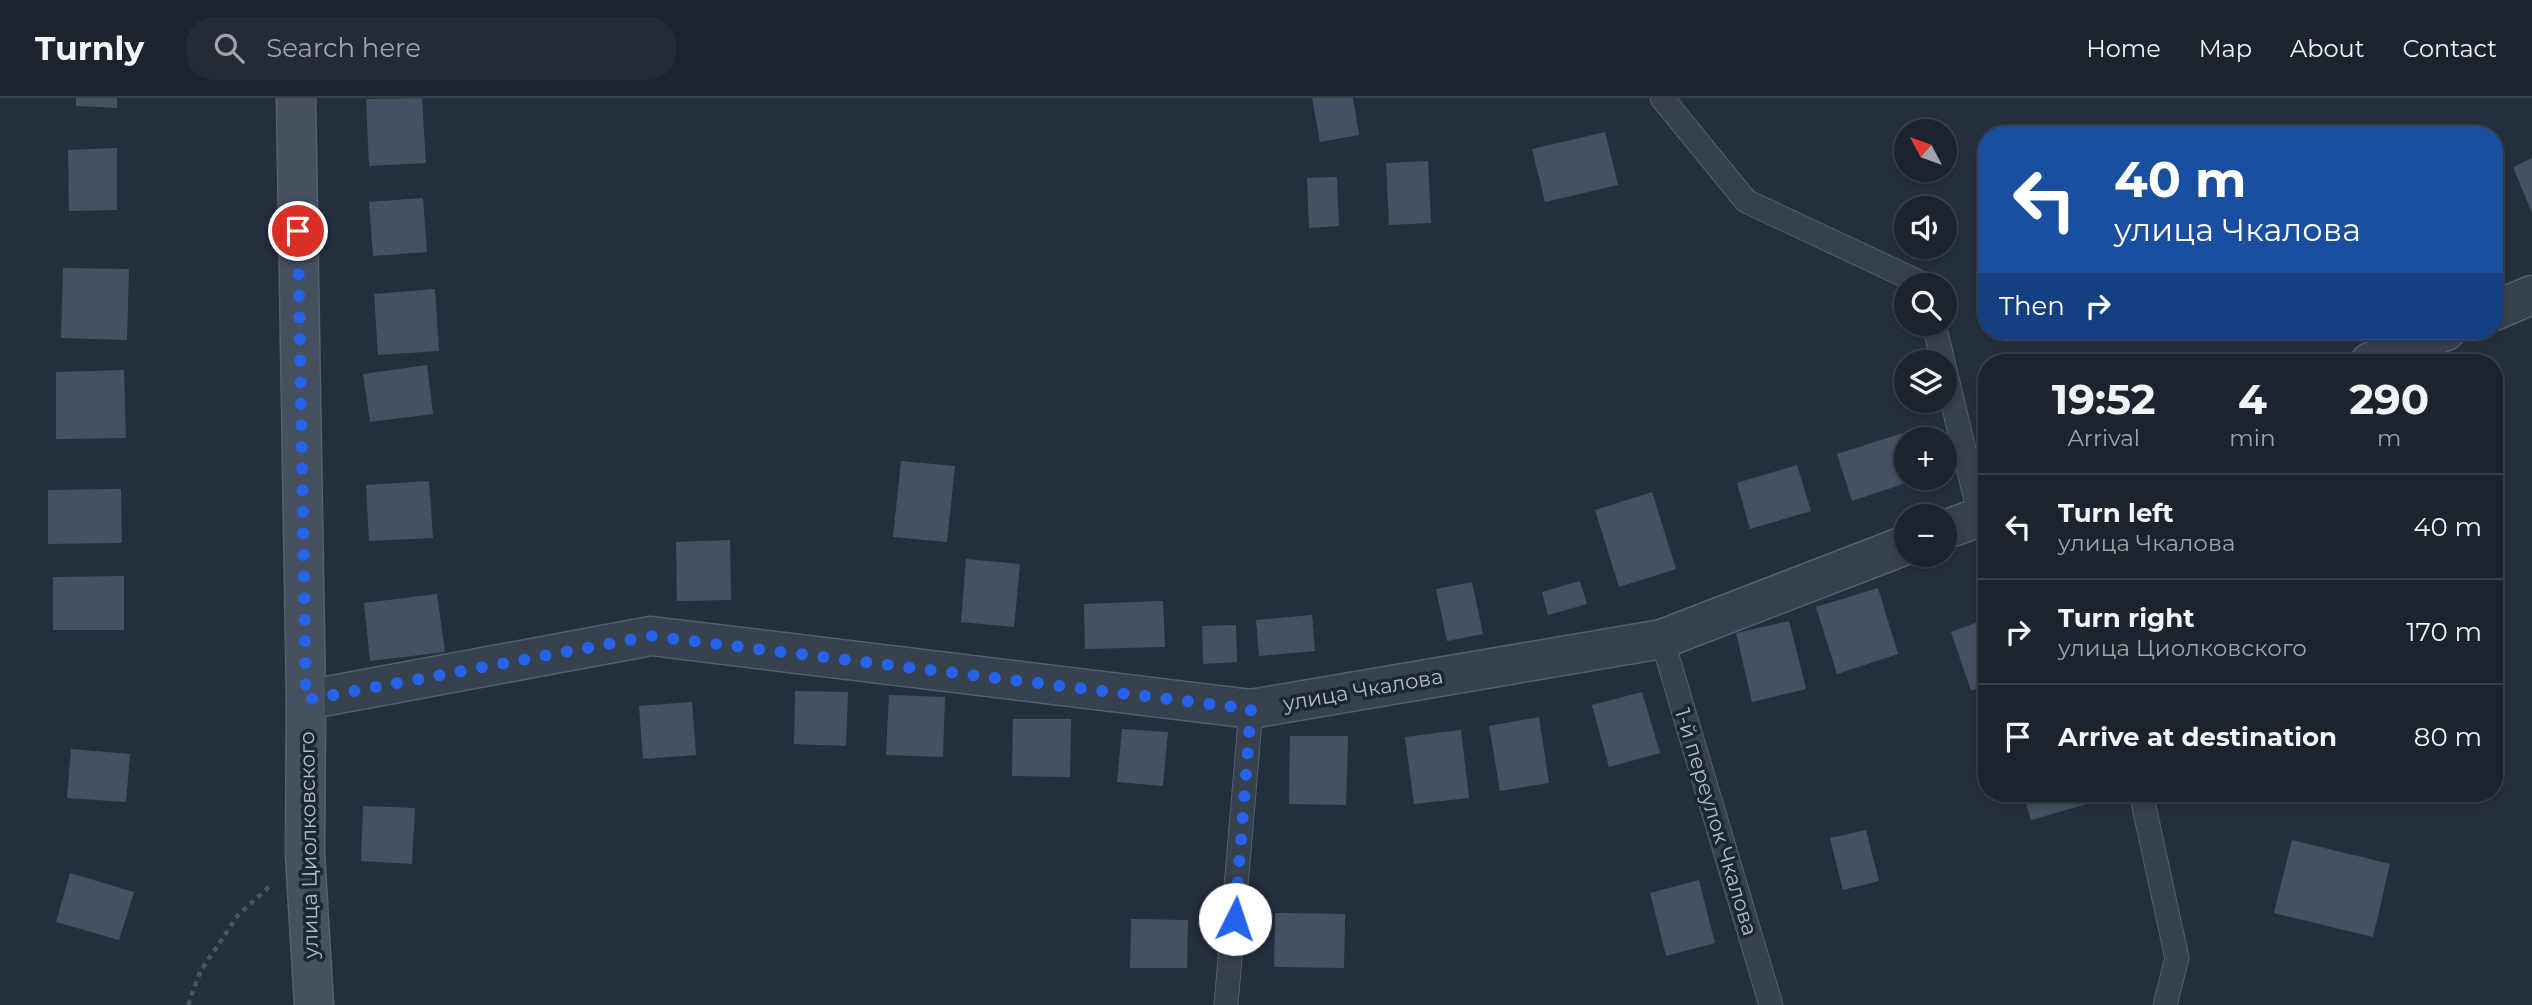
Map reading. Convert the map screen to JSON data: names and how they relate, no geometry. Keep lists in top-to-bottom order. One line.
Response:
{"streets":{"main road":["улица Циолковского"],"street":["улица Чкалова"],"lane":["1-й переулок Чкалова"]},"crossings":[["улица Чкалова","1-й переулок Чкалова"],["улица Чкалова","улица Циолковского"]],"north":"top left","page":{"header":"Turnly","search":"Search here","nav":["Home","Map","About","Contact"],"map_buttons":["+","−"],"turn":["40 m","улица Чкалова"],"then":"Then","eta":["19:52","Arrival","4","min","290","m"],"list":[{"name":"Turn left","note":"улица Чкалова","value":"40 m"},{"name":"Turn right","note":"улица Циолковского","value":"170 m"},{"name":"Arrive at destination","value":"80 m"}]}}
